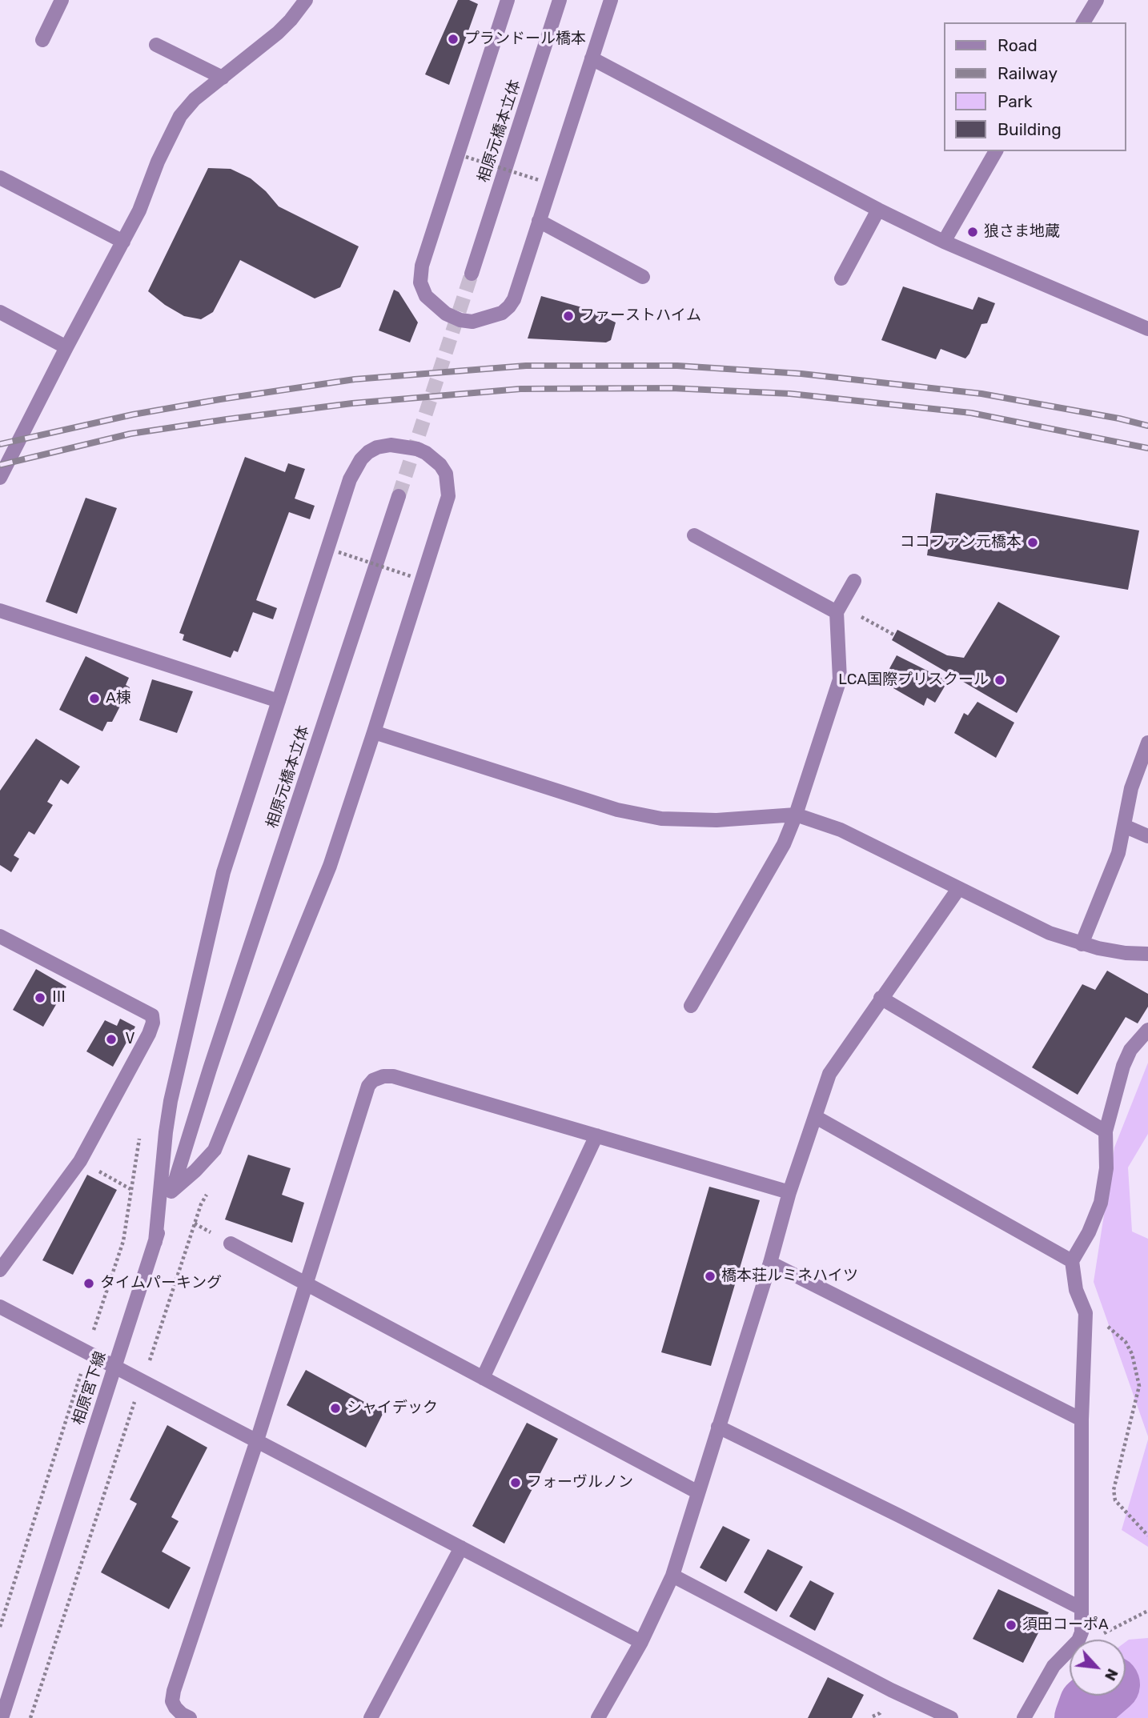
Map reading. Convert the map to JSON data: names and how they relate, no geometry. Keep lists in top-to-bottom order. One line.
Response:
{"streets":{"street":["相原元橋本立体","相原宮下線"]},"crossings":[["相原元橋本立体","相原宮下線"]],"places":["プランドール橋本","狼さま地蔵","ファーストハイム","ココファン元橋本","LCA国際プリスクール","A棟","Ⅲ","Ⅴ","橋本荘ルミネハイツ","タイムパーキング","シャイデック","フォーヴルノン","須田コーポA"],"legend":["Road","Railway","Park","Building"],"north":"bottom right"}
